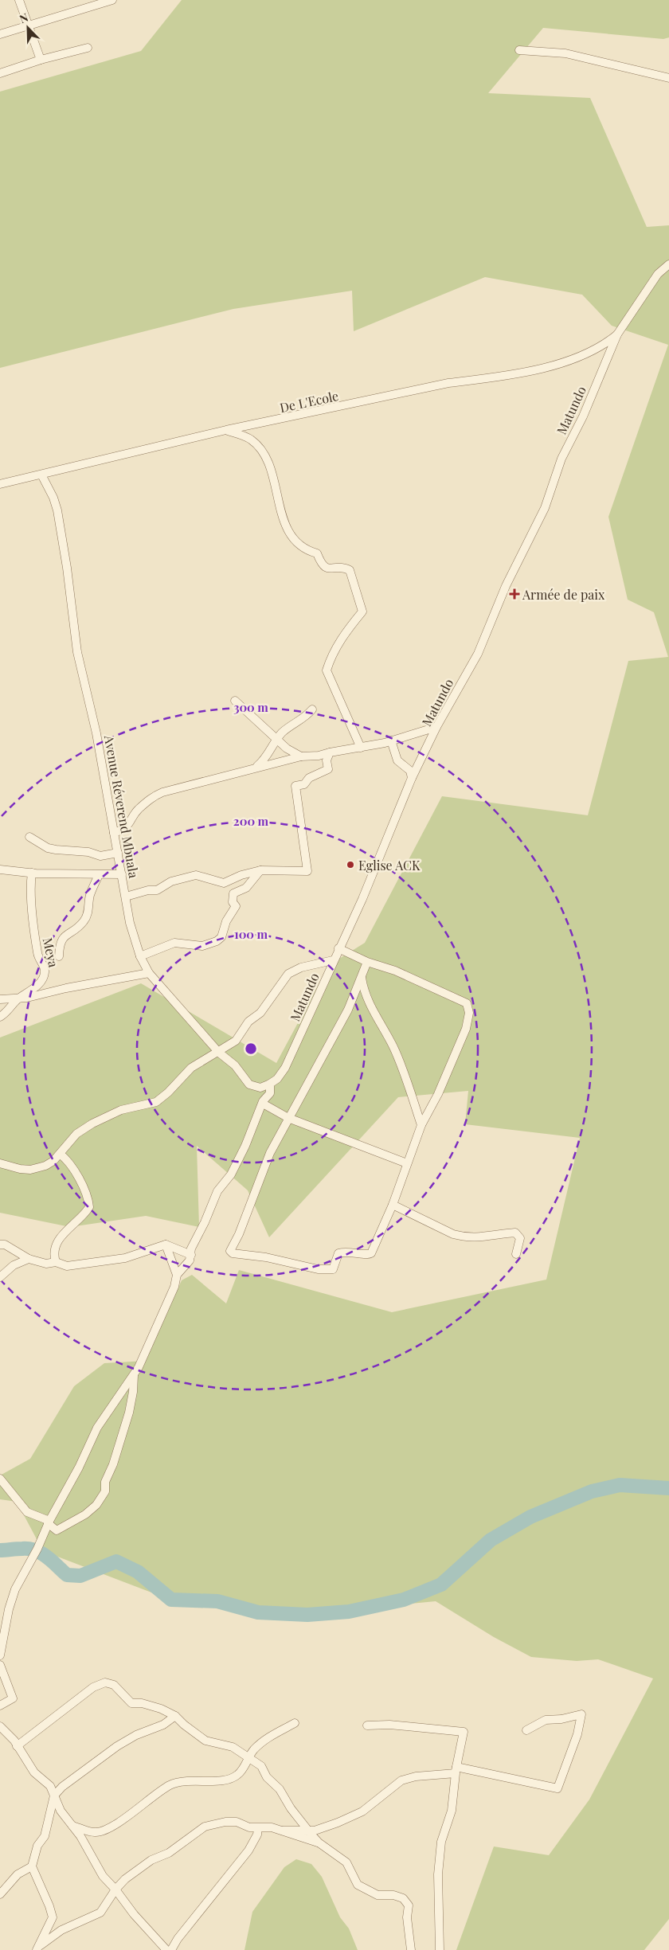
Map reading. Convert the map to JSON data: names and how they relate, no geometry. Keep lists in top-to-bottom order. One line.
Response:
{"streets":{"street":["De L'Ecole","Matundo","Avenue Réverend Mbuala","Meya"]},"crossings":[["De L'Ecole","Matundo"],["De L'Ecole","Avenue Réverend Mbuala"],["Matundo","Avenue Réverend Mbuala"]],"places":{"health":["Armée de paix"],"other":["Eglise ACK"]},"north":"top left","rings":["300 m","200 m","100 m"]}
